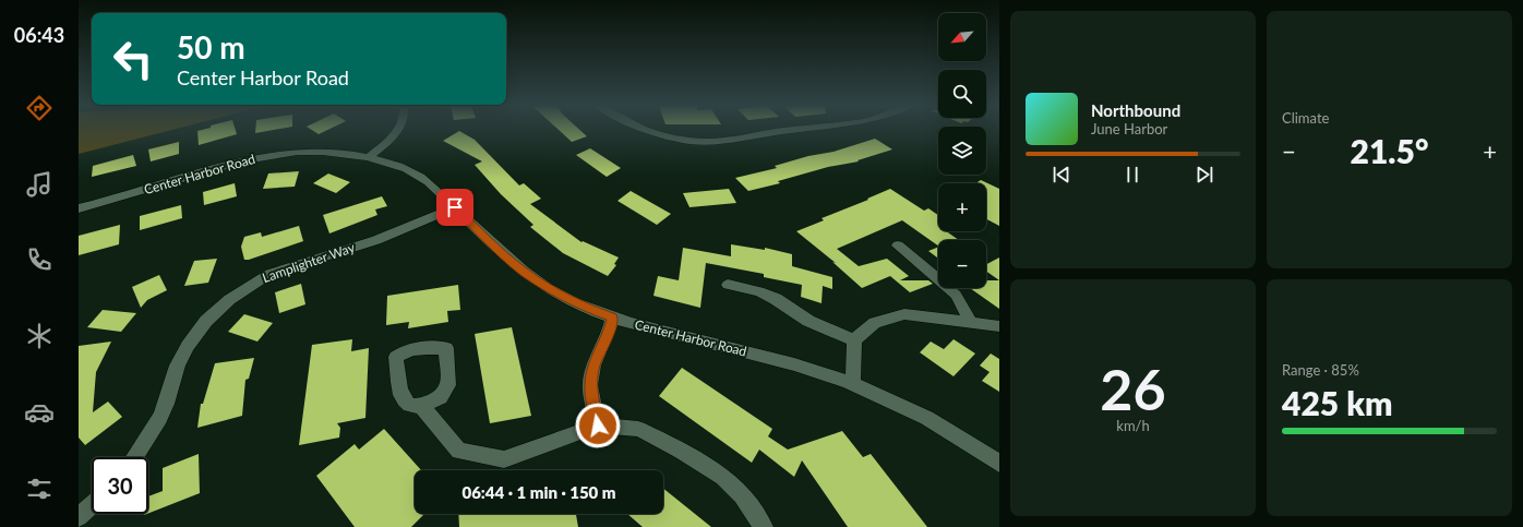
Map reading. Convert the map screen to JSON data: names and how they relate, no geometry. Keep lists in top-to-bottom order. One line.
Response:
{"streets":{"street":["Center Harbor Road","Lamplighter Way"]},"crossings":[["Center Harbor Road","Lamplighter Way"]],"north":"bottom left","page":{"tabs":"06:43","tile":["Climate",["26","km/h"],["Range · 85%","425 km"]],"map_buttons":["+","−"],"turn":["50 m","Center Harbor Road"],"song":["Northbound","June Harbor"],"heat":["−","21.5°","+"],"limit":"30","trip":"06:44 · 1 min · 150 m"}}
